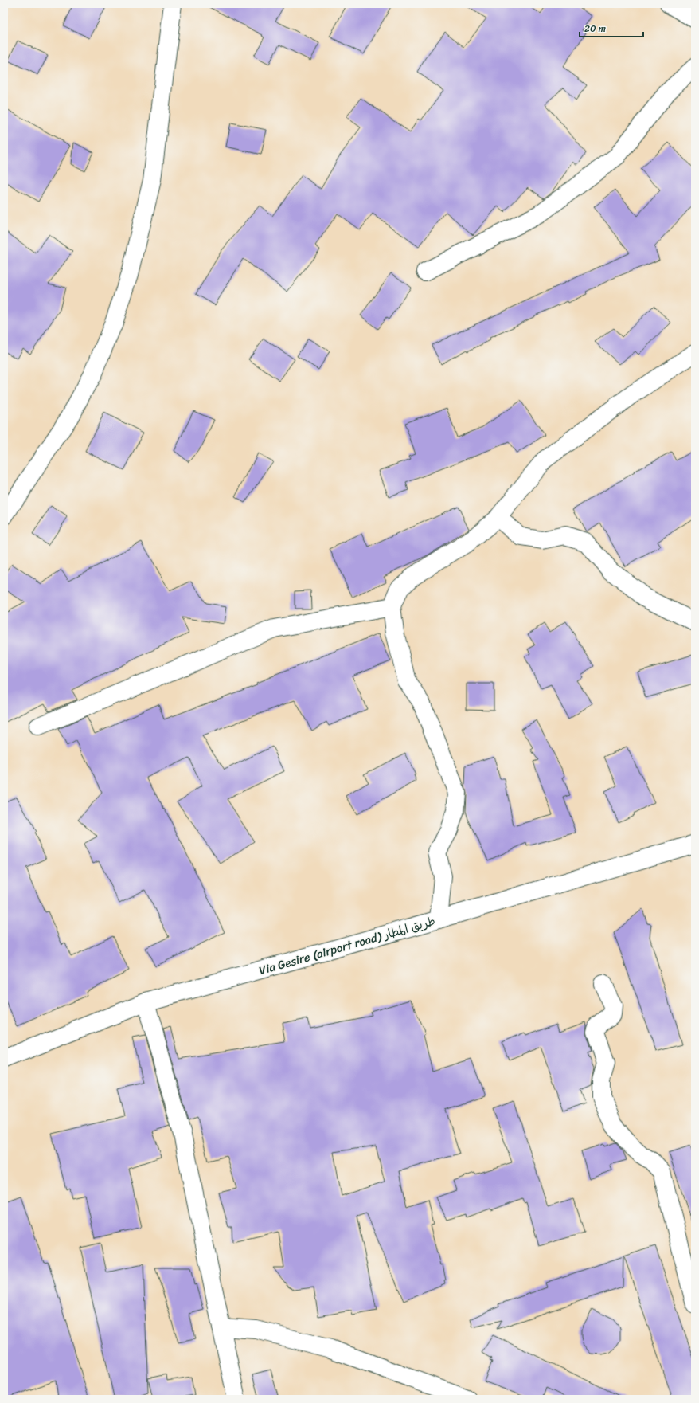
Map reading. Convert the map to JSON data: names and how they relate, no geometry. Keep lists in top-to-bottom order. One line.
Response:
{"streets":{"street":["Via Gesire (airport road) طريق المطار"]},"scale_bar":"20 m"}
